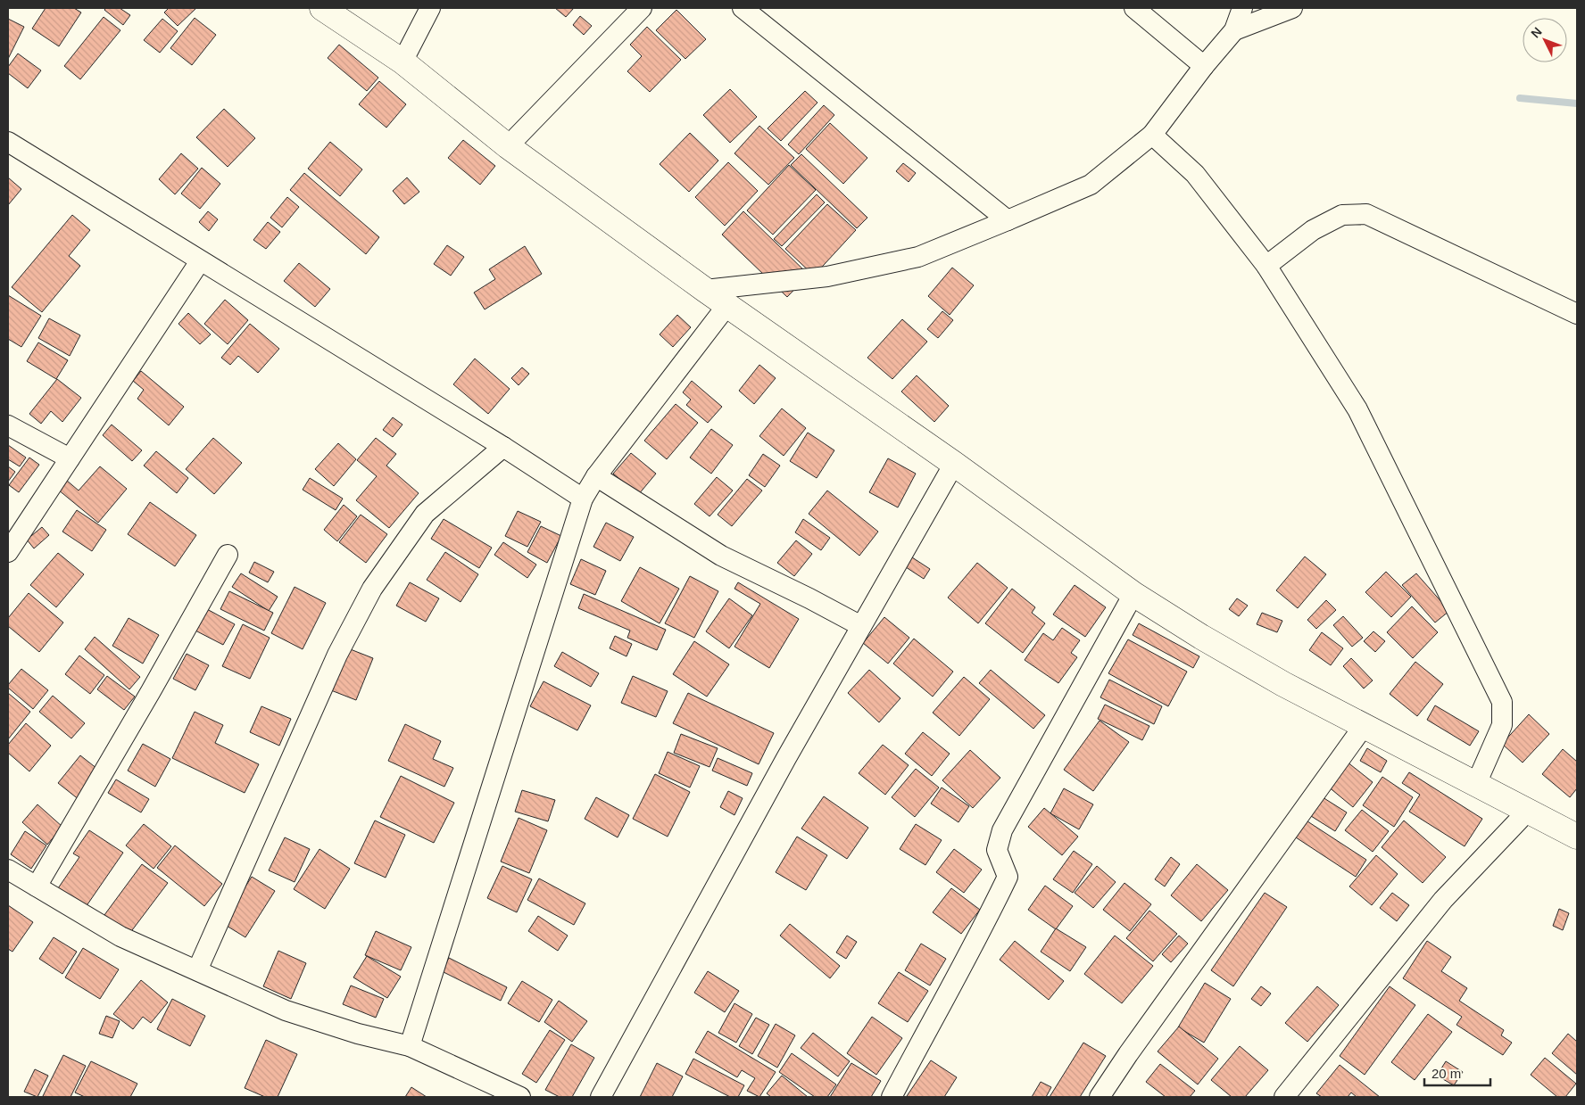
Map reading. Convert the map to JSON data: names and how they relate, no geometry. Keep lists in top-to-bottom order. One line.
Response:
{"scale_bar":"20 m","north":"top left"}
